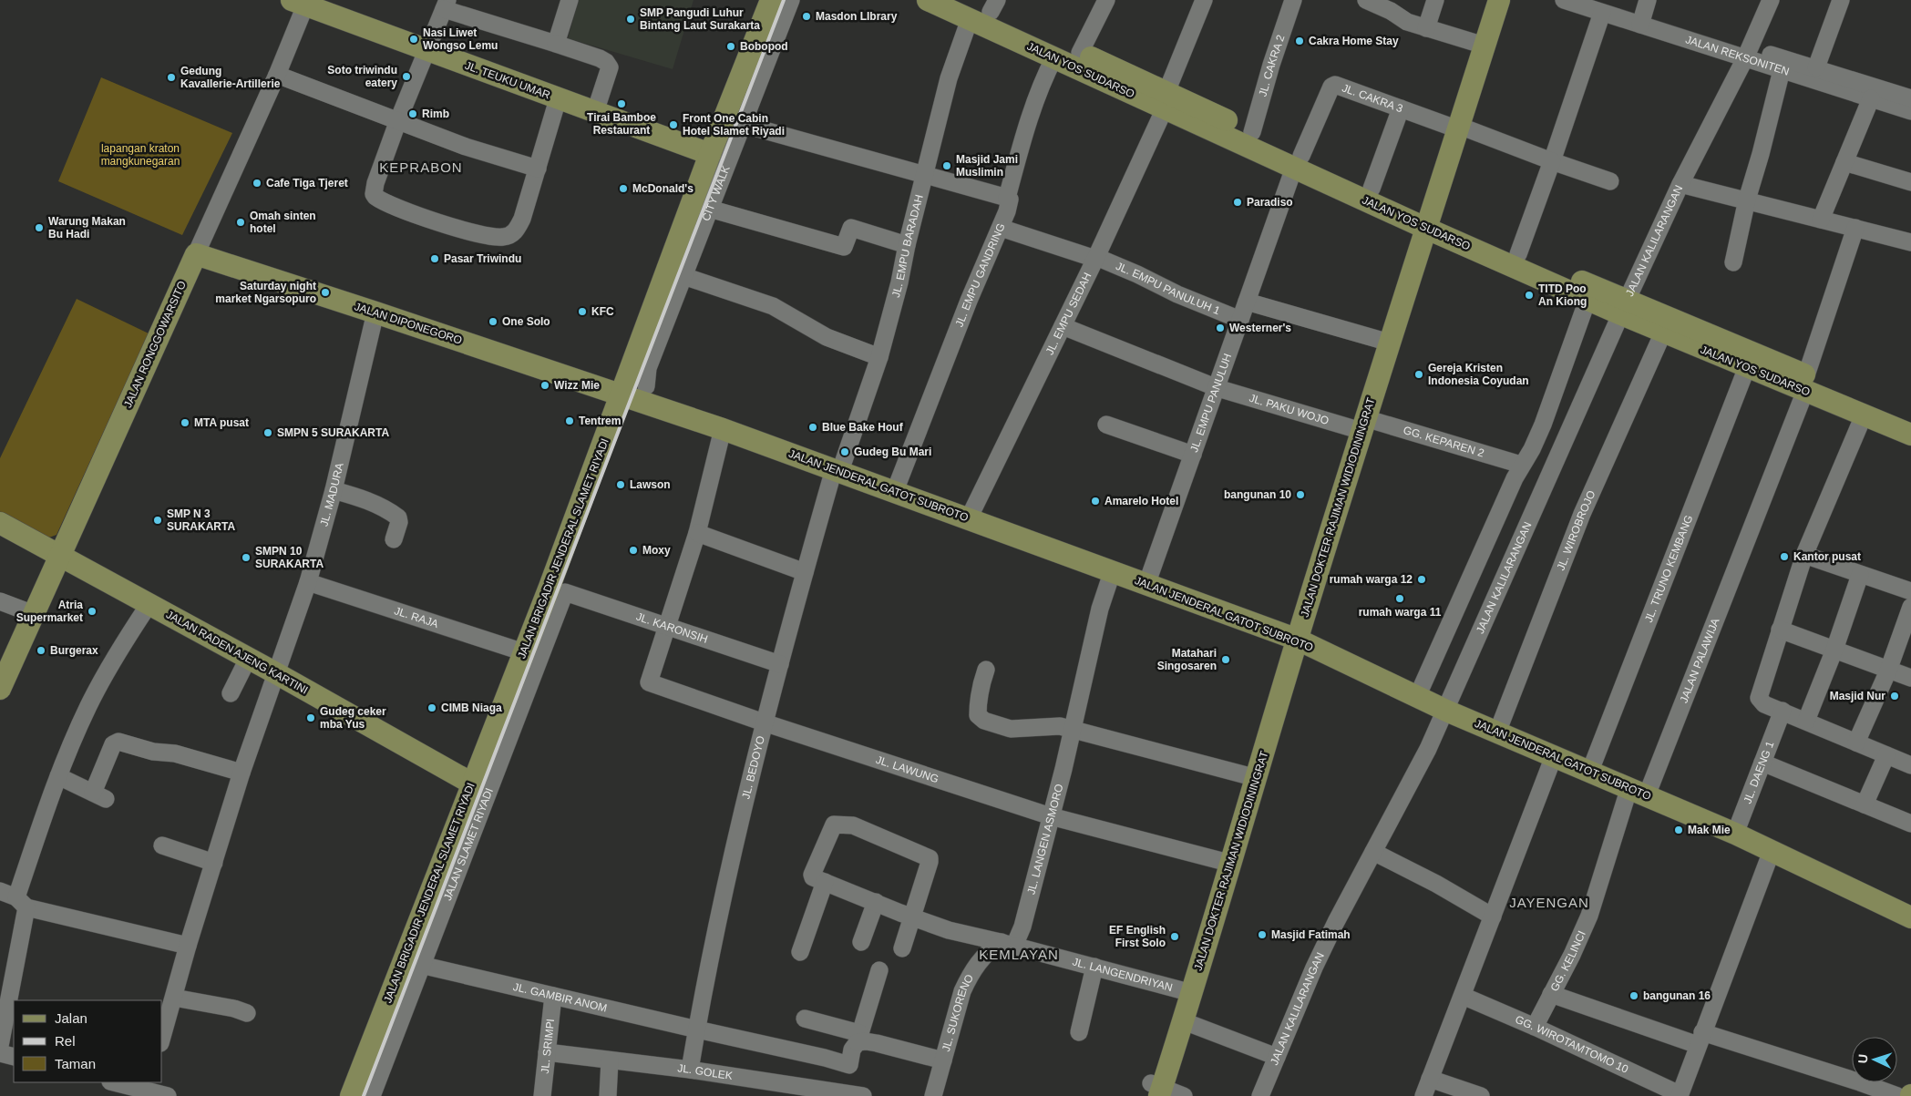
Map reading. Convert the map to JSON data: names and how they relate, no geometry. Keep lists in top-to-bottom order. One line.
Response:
{"streets":{"main road":["JALAN YOS SUDARSO","JL. TEUKU UMAR","JALAN DIPONEGORO","JALAN RONGGOWARSITO","JALAN JENDERAL GATOT SUBROTO","JALAN DOKTER RAJIMAN WIDIODININGRAT","JALAN BRIGADIR JENDERAL SLAMET RIYADI","JALAN RADEN AJENG KARTINI"],"street":["JALAN REKSONITEN","JL. CAKRA 2","JL. CAKRA 3","CITY WALK","JALAN KALILARANGAN","JL. EMPU BARADAH","JL. EMPU GANDRING","JL. EMPU PANULUH 1","JL. EMPU SEDAH","JL. EMPU PANULUH","JL. PAKU WOJO","GG. KEPAREN 2","JL. MADURA","JL. WIROBROJO","JL. TRUNO KEMBANG","JL. RAJA","JL. KARONSIH","JALAN PALAWIJA","JL. BEDOYO","JL. LAWUNG","JL. DAENG 1","JL. LANGEN ASMORO","JALAN SLAMET RIYADI","GG. KELINCI","JL. LANGENDRIYAN","JL. GAMBIR ANOM","JL. SUKORENO","GG. WIROTAMTOMO 10","JL. SRIMPI","JL. GOLEK"]},"crossings":[["JALAN REKSONITEN","JALAN KALILARANGAN"],["JL. CAKRA 2","JALAN YOS SUDARSO"],["JALAN YOS SUDARSO","JL. CAKRA 3"],["JALAN YOS SUDARSO","JALAN KALILARANGAN"],["JALAN YOS SUDARSO","JL. EMPU BARADAH"],["JALAN YOS SUDARSO","JL. EMPU GANDRING"],["JALAN YOS SUDARSO","JL. EMPU SEDAH"],["JALAN YOS SUDARSO","JL. EMPU PANULUH"],["JALAN YOS SUDARSO","JALAN DOKTER RAJIMAN WIDIODININGRAT"],["JALAN YOS SUDARSO","JL. WIROBROJO"],["JALAN YOS SUDARSO","JL. TRUNO KEMBANG"],["JALAN YOS SUDARSO","JALAN PALAWIJA"],["JL. TEUKU UMAR","JALAN RONGGOWARSITO"],["JL. TEUKU UMAR","JALAN BRIGADIR JENDERAL SLAMET RIYADI"],["JL. CAKRA 3","JL. EMPU PANULUH"],["JL. CAKRA 3","JALAN DOKTER RAJIMAN WIDIODININGRAT"],["CITY WALK","JALAN BRIGADIR JENDERAL SLAMET RIYADI"],["JALAN KALILARANGAN","JALAN JENDERAL GATOT SUBROTO"],["JL. EMPU BARADAH","JALAN JENDERAL GATOT SUBROTO"],["JL. EMPU BARADAH","JL. BEDOYO"],["JL. EMPU GANDRING","JL. EMPU PANULUH 1"],["JL. EMPU GANDRING","JALAN JENDERAL GATOT SUBROTO"],["JL. EMPU PANULUH 1","JL. EMPU SEDAH"],["JL. EMPU PANULUH 1","JL. EMPU PANULUH"],["JL. EMPU SEDAH","JL. PAKU WOJO"],["JL. EMPU SEDAH","JALAN JENDERAL GATOT SUBROTO"],["JALAN DIPONEGORO","JALAN RONGGOWARSITO"],["JALAN DIPONEGORO","JALAN JENDERAL GATOT SUBROTO"],["JALAN DIPONEGORO","JL. MADURA"],["JALAN DIPONEGORO","JALAN BRIGADIR JENDERAL SLAMET RIYADI"],["JALAN RONGGOWARSITO","JALAN RADEN AJENG KARTINI"],["JL. EMPU PANULUH","JL. PAKU WOJO"],["JL. EMPU PANULUH","JALAN JENDERAL GATOT SUBROTO"],["JL. PAKU WOJO","GG. KEPAREN 2"],["JL. PAKU WOJO","JALAN DOKTER RAJIMAN WIDIODININGRAT"],["GG. KEPAREN 2","JALAN DOKTER RAJIMAN WIDIODININGRAT"],["JALAN JENDERAL GATOT SUBROTO","JALAN DOKTER RAJIMAN WIDIODININGRAT"],["JALAN JENDERAL GATOT SUBROTO","JL. WIROBROJO"],["JALAN JENDERAL GATOT SUBROTO","JALAN BRIGADIR JENDERAL SLAMET RIYADI"],["JALAN JENDERAL GATOT SUBROTO","JL. TRUNO KEMBANG"],["JALAN JENDERAL GATOT SUBROTO","JALAN PALAWIJA"],["JALAN JENDERAL GATOT SUBROTO","JL. BEDOYO"],["JALAN JENDERAL GATOT SUBROTO","JL. DAENG 1"],["JALAN JENDERAL GATOT SUBROTO","JL. LANGEN ASMORO"],["JALAN JENDERAL GATOT SUBROTO","GG. KELINCI"],["JL. MADURA","JL. RAJA"],["JL. MADURA","JALAN RADEN AJENG KARTINI"],["JALAN DOKTER RAJIMAN WIDIODININGRAT","JL. LAWUNG"],["JALAN DOKTER RAJIMAN WIDIODININGRAT","JL. LANGENDRIYAN"],["JALAN BRIGADIR JENDERAL SLAMET RIYADI","JL. RAJA"],["JALAN BRIGADIR JENDERAL SLAMET RIYADI","JALAN RADEN AJENG KARTINI"],["JALAN BRIGADIR JENDERAL SLAMET RIYADI","JALAN SLAMET RIYADI"],["JALAN BRIGADIR JENDERAL SLAMET RIYADI","JL. GAMBIR ANOM"],["JL. KARONSIH","JL. BEDOYO"],["JL. KARONSIH","JL. LAWUNG"],["JL. KARONSIH","JALAN SLAMET RIYADI"],["JALAN PALAWIJA","GG. KELINCI"],["JL. BEDOYO","JL. LAWUNG"],["JL. BEDOYO","JL. GAMBIR ANOM"],["JL. BEDOYO","JL. GOLEK"],["JL. LAWUNG","JL. LANGEN ASMORO"],["JL. LANGEN ASMORO","JL. LANGENDRIYAN"],["JL. LANGEN ASMORO","JL. SUKORENO"],["JALAN SLAMET RIYADI","JL. GAMBIR ANOM"],["GG. KELINCI","GG. WIROTAMTOMO 10"],["JL. LANGENDRIYAN","JL. SUKORENO"],["JL. GAMBIR ANOM","JL. SRIMPI"],["JL. SRIMPI","JL. GOLEK"]],"districts":["KEPRABON","JAYENGAN","KEMLAYAN"],"parks":["lapangan kraton mangkunegaran"],"places":["Masdon LIbrary","SMP Pangudi Luhur Bintang Laut Surakarta","Nasi Liwet Wongso Lemu","Cakra Home Stay","Bobopod","Soto triwindu eatery","Gedung Kavallerie-Artillerie","Tirai Bamboe Restaurant","Rimb","Front One Cabin Hotel Slamet Riyadi","Masjid Jami Muslimin","Cafe Tiga Tjeret","McDonald's","Paradiso","Omah sinten hotel","Warung Makan Bu Hadi","Pasar Triwindu","Saturday night market Ngarsopuro","TITD Poo An Kiong","KFC","One Solo","Westerner's","Gereja Kristen Indonesia Coyudan","Wizz Mie","Tentrem","MTA pusat","Blue Bake Houf","SMPN 5 SURAKARTA","Gudeg Bu Mari","Lawson","bangunan 10","Amarelo Hotel","SMP N 3 SURAKARTA","Moxy","Kantor pusat","SMPN 10 SURAKARTA","rumah warga 12","rumah warga 11","Atria Supermarket","Burgerax","Matahari Singosaren","Masjid Nur","CIMB Niaga","Gudeg ceker mba Yus","Mak Mie","Masjid Fatimah","EF English First Solo","bangunan 16"],"legend":["Jalan","Rel","Taman"],"north":"left"}
